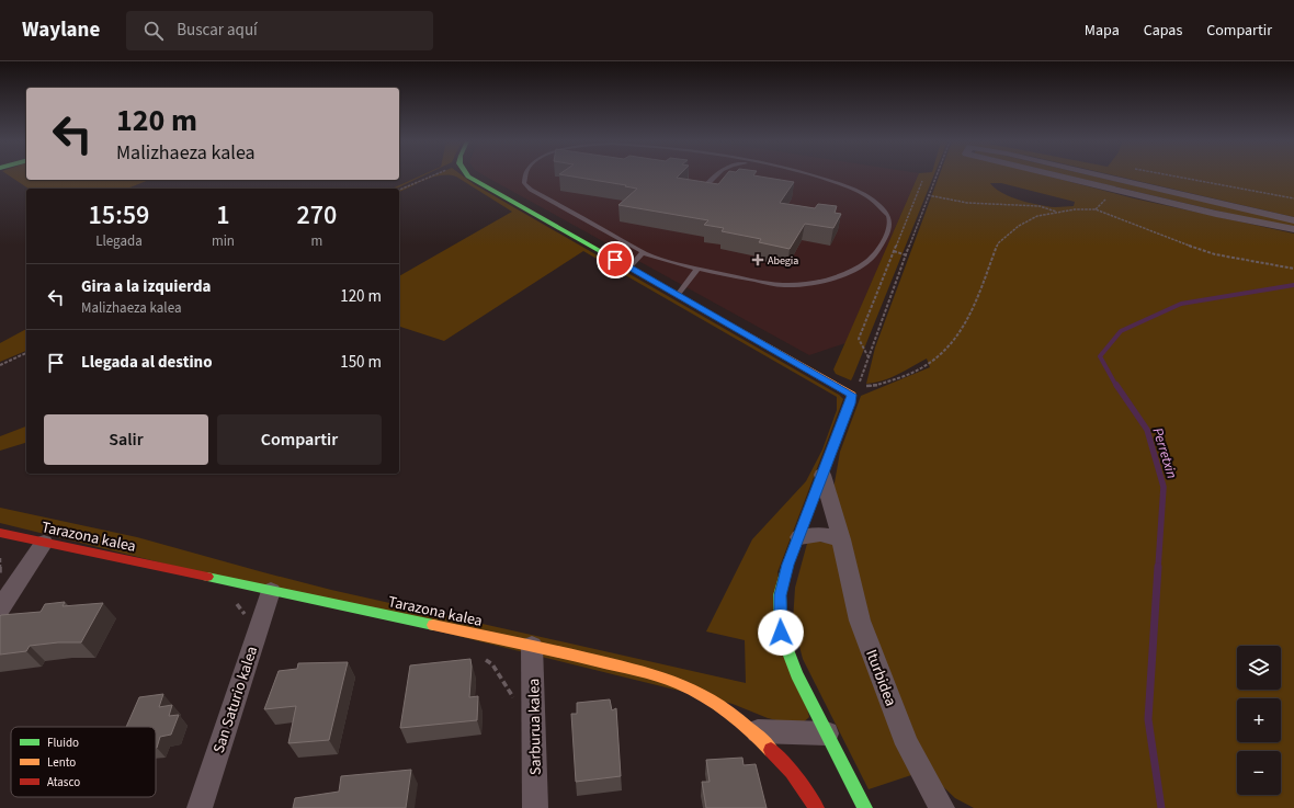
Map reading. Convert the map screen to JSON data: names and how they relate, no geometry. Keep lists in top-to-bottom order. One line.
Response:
{"streets":{"street":["Tarazona kalea","Iturbidea","San Saturio kalea","Sarburua kalea"]},"crossings":[["Tarazona kalea","San Saturio kalea"],["Tarazona kalea","Sarburua kalea"]],"water":["Perretxin"],"places":{"health":["Abegia"]},"legend":["Fluido","Lento","Atasco"],"page":{"header":"Waylane","search":"Buscar aquí","nav":["Mapa","Capas","Compartir"],"turn":["120 m","Malizhaeza kalea"],"eta":["15:59","Llegada","1","min","270","m"],"list":[{"name":"Gira a la izquierda","note":"Malizhaeza kalea","value":"120 m"},{"name":"Llegada al destino","value":"150 m"}],"buttons":["Salir","Compartir"],"map_buttons":["+","−"]}}
